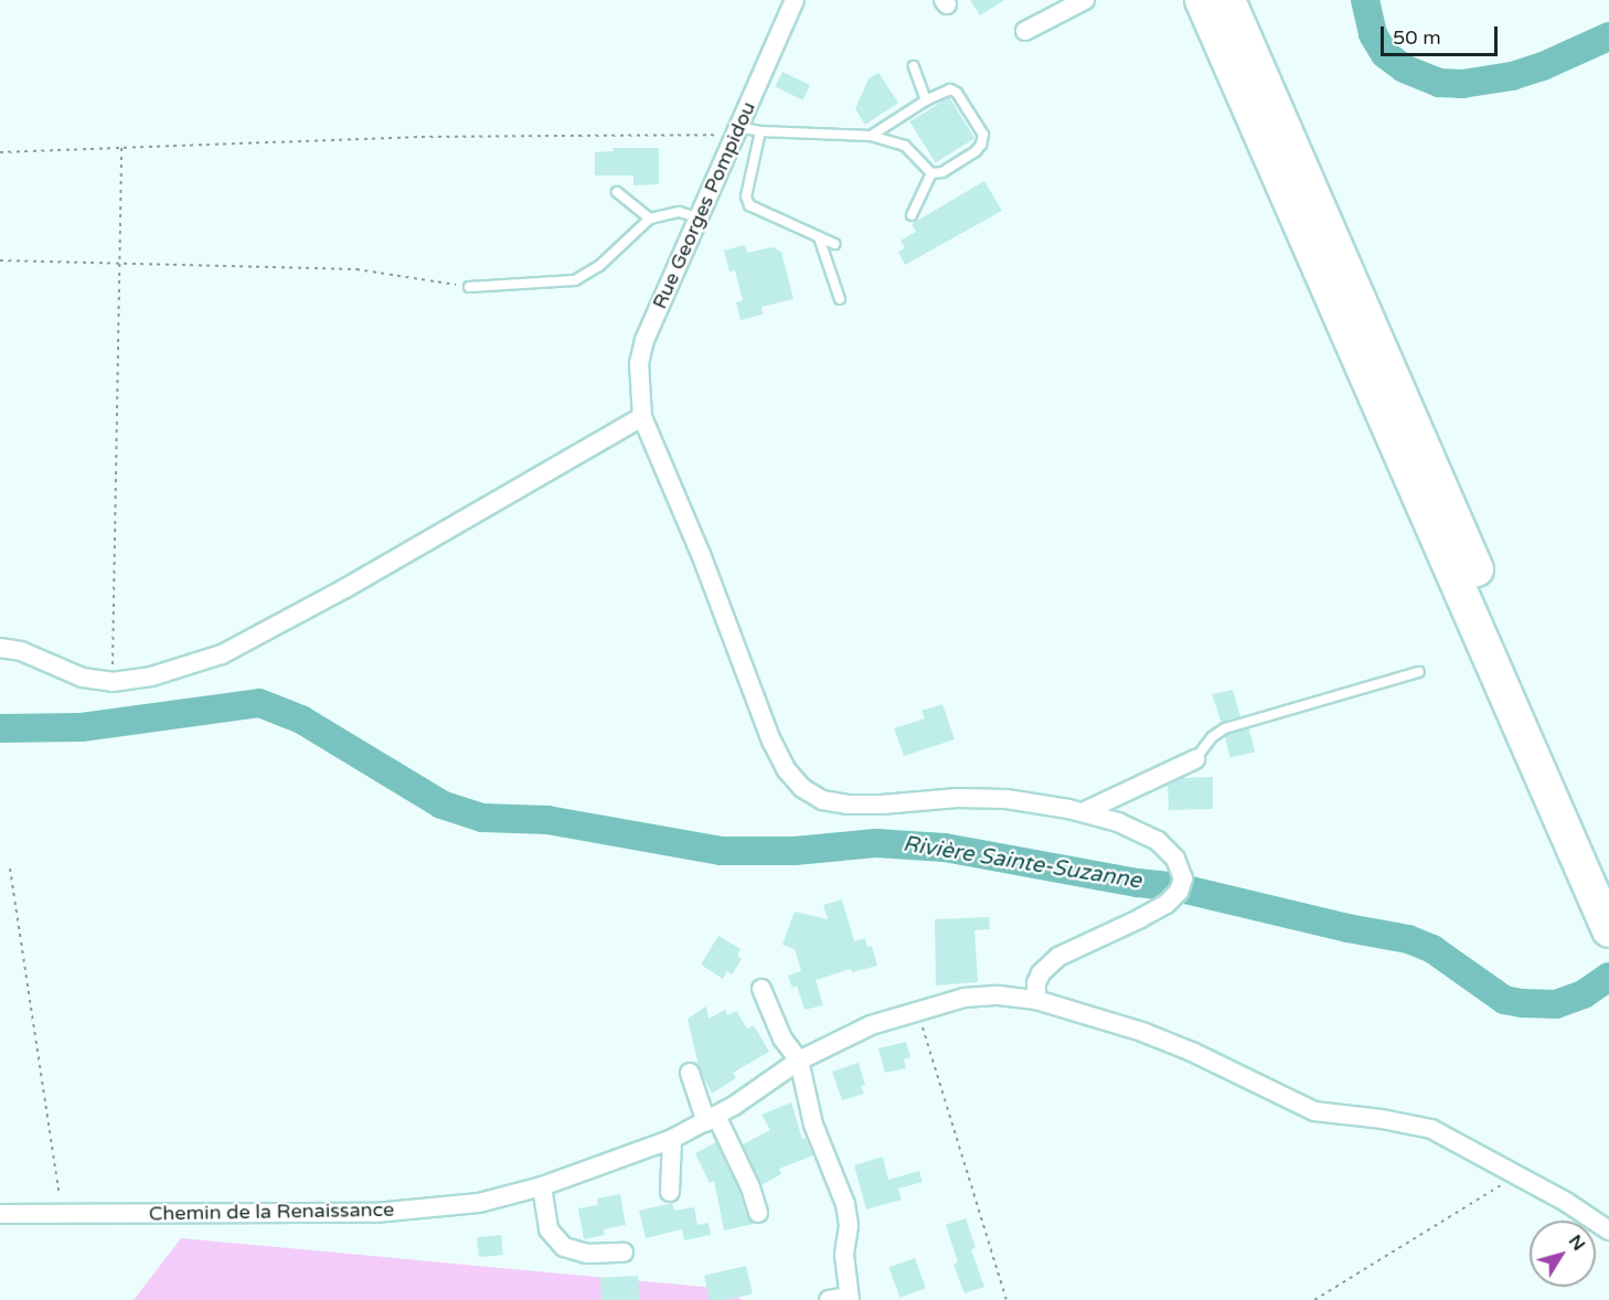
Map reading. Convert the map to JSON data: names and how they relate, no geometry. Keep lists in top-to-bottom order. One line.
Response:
{"streets":{"street":["Rue Georges Pompidou","Chemin de la Renaissance"]},"crossings":[["Rue Georges Pompidou","Chemin de la Renaissance"]],"water":["Rivière Sainte-Suzanne"],"scale_bar":"50 m","north":"top right"}
